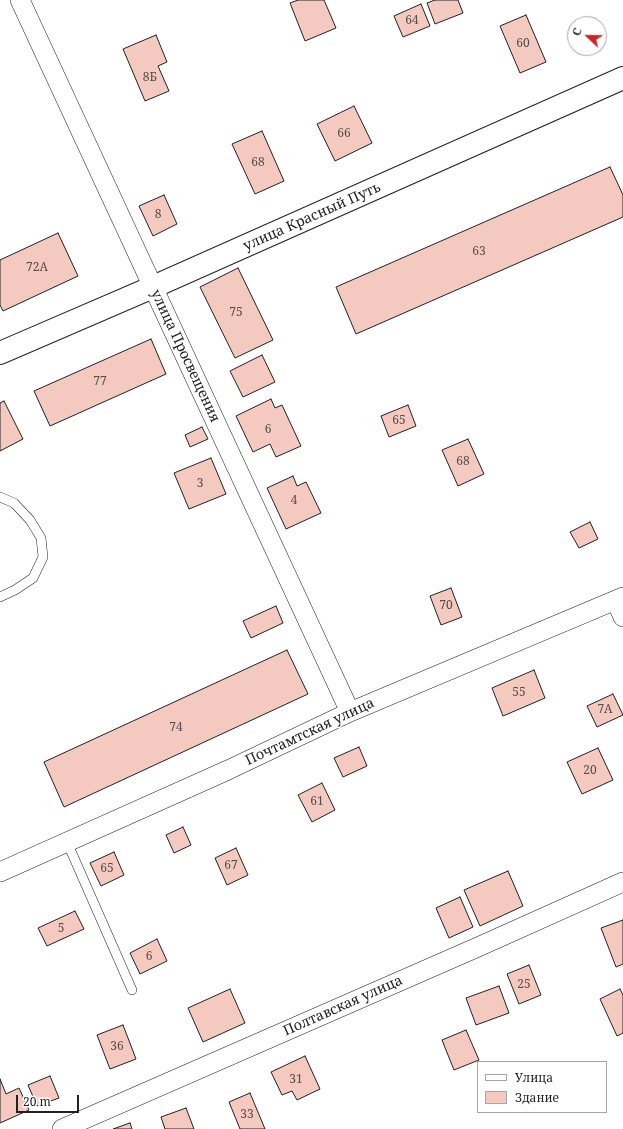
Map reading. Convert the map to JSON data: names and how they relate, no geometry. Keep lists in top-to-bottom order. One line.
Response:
{"streets":{"street":["улица Красный Путь","улица Просвещения","Почтамтская улица","Полтавская улица"]},"crossings":[["улица Красный Путь","улица Просвещения"],["улица Просвещения","Почтамтская улица"]],"house_numbers":["64","60","8Б","66","68","8","63","72А","75","77","65","6","68","3","4","70","55","7А","74","20","61","67","65","5","6","25","36","31","33"],"legend":["Улица","Здание"],"scale_bar":"20 m","north":"left"}
